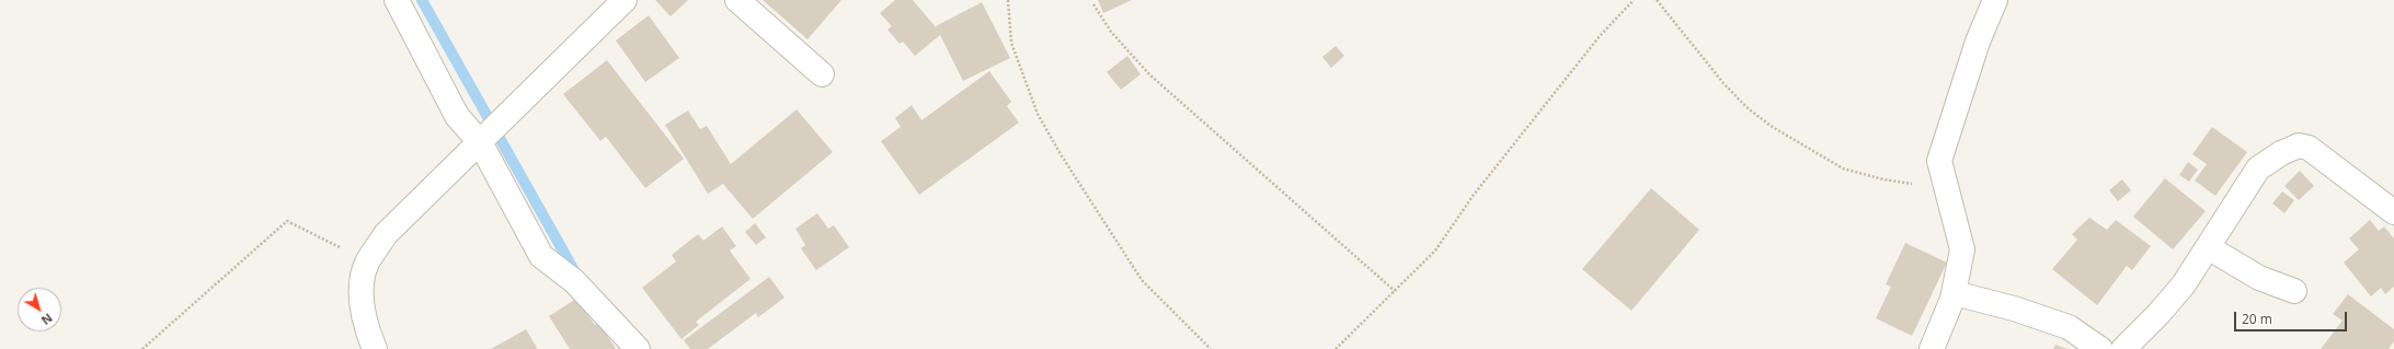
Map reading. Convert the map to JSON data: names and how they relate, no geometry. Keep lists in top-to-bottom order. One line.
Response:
{"scale_bar":"20 m","north":"bottom right"}
